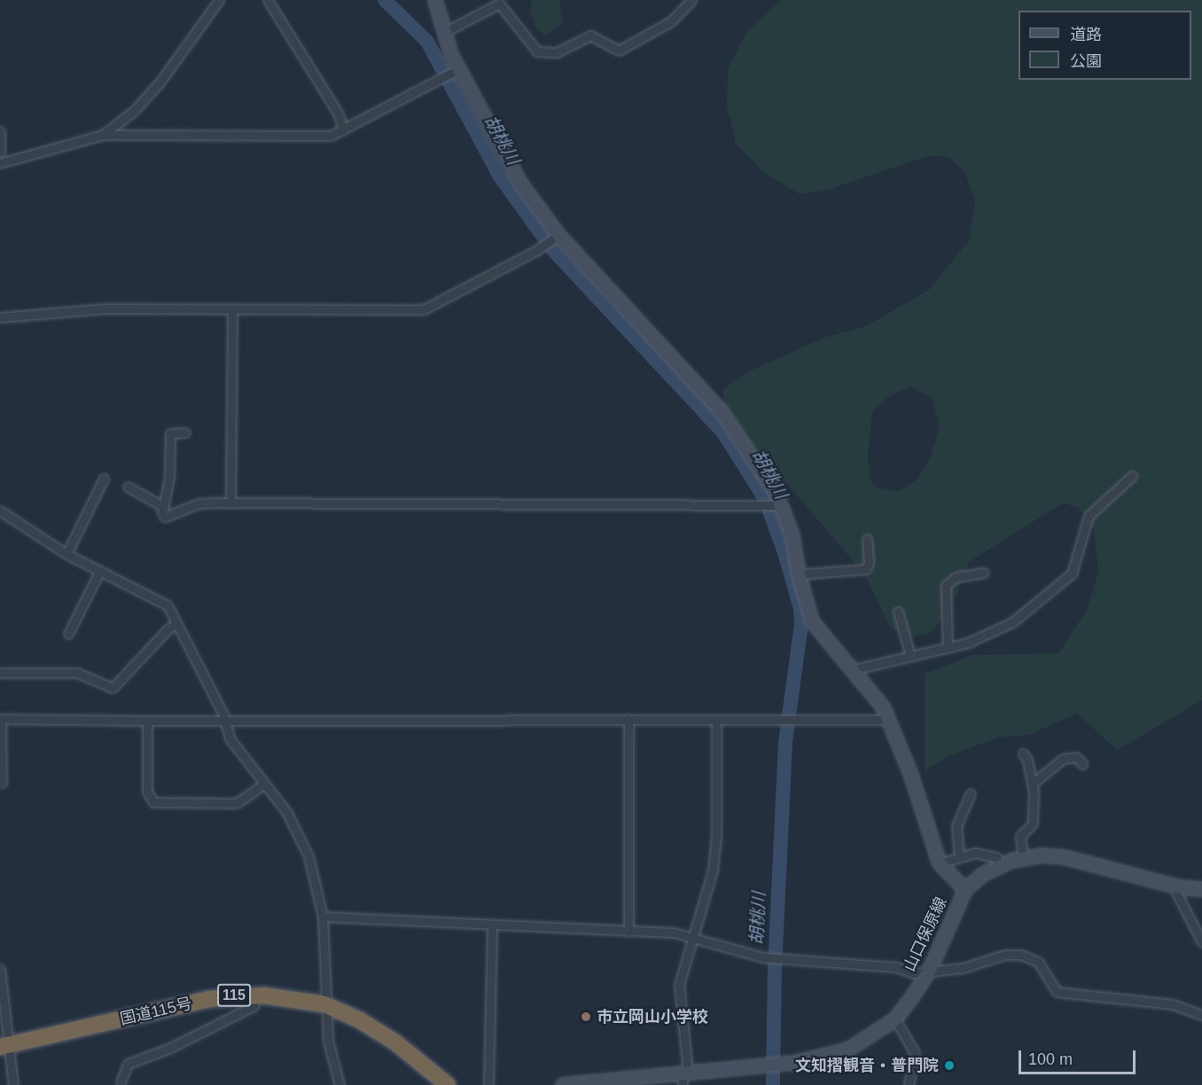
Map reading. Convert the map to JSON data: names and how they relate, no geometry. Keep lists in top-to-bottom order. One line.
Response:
{"streets":{"highway":["115","国道115号"],"street":["山口保原線"]},"water":["胡桃川"],"places":["市立岡山小学校","文知摺観音・普門院"],"legend":["道路","公園"],"scale_bar":"100 m"}
